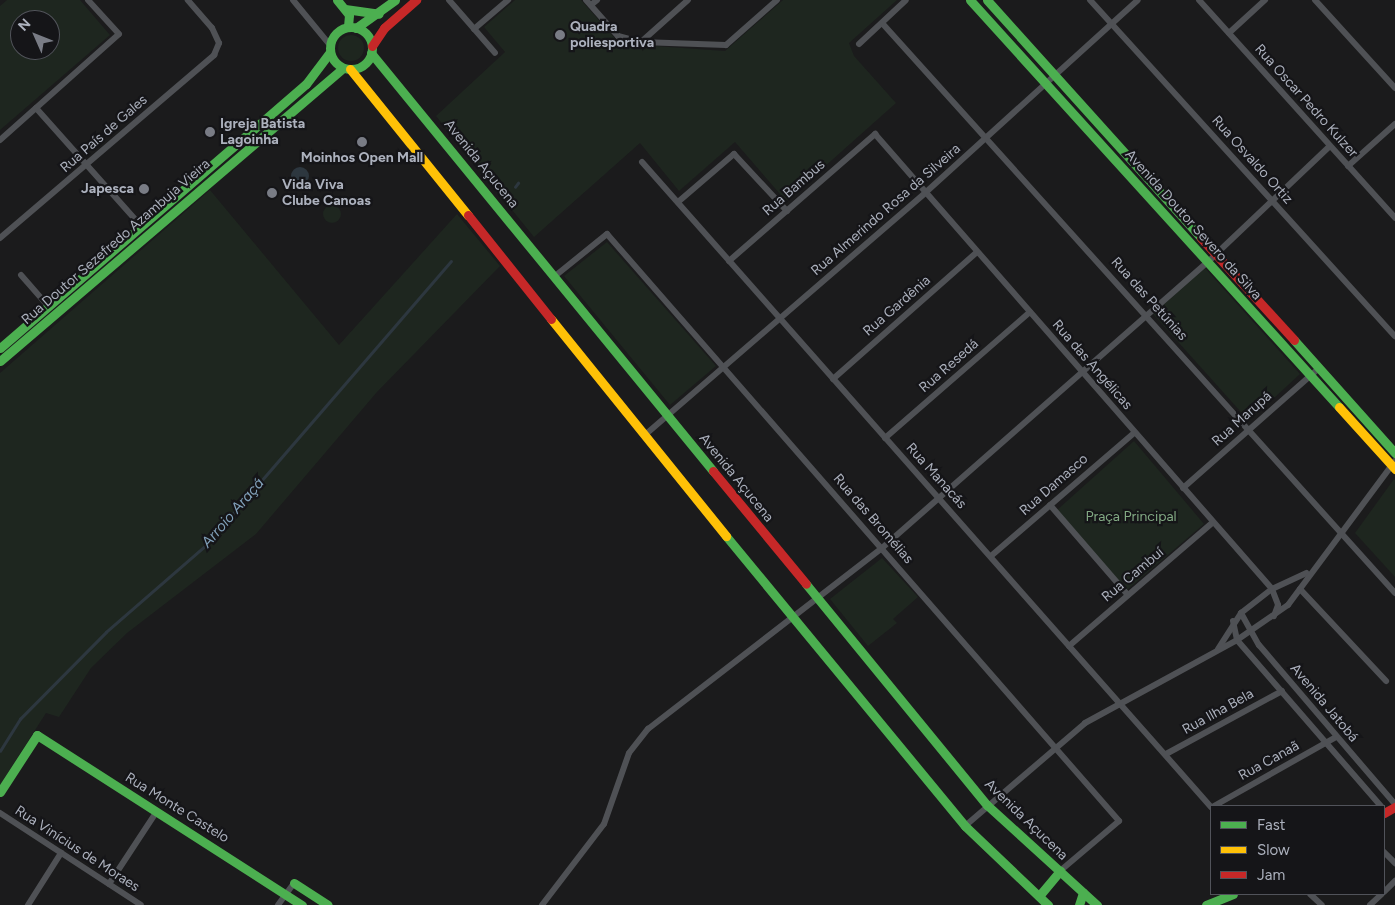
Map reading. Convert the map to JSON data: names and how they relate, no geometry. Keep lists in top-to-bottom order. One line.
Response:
{"streets":{"main road":["Avenida Açucena","Avenida Doutor Severo da Silva","Rua Doutor Sezefredo Azambuja Vieira","Rua Monte Castelo"],"street":["Rua Oscar Pedro Kulzer","Rua País de Gales","Rua Osvaldo Ortiz","Rua Bambus","Rua Almerindo Rosa da Silveira","Rua das Petúnias","Rua Gardênia","Rua das Angélicas","Rua Resedá","Rua Marupá","Rua Manacás","Rua Damasco","Rua das Bromélias","Rua Cambuí","Avenida Jatobá","Rua Ilha Bela","Rua Canaã","Rua Vinícius de Moraes"]},"crossings":[["Rua Osvaldo Ortiz","Rua Almerindo Rosa da Silveira"],["Avenida Açucena","Rua Almerindo Rosa da Silveira"],["Avenida Açucena","Rua Doutor Sezefredo Azambuja Vieira"],["Avenida Açucena","Rua das Bromélias"],["Rua Bambus","Rua das Angélicas"],["Rua Bambus","Rua Manacás"],["Rua Almerindo Rosa da Silveira","Avenida Doutor Severo da Silva"],["Rua Almerindo Rosa da Silveira","Rua das Petúnias"],["Rua Almerindo Rosa da Silveira","Rua das Angélicas"],["Rua Almerindo Rosa da Silveira","Rua Manacás"],["Rua Almerindo Rosa da Silveira","Rua das Bromélias"],["Avenida Doutor Severo da Silva","Rua Marupá"],["Rua das Petúnias","Rua Marupá"],["Rua Gardênia","Rua das Angélicas"],["Rua Gardênia","Rua Manacás"],["Rua das Angélicas","Rua Resedá"],["Rua das Angélicas","Rua Marupá"],["Rua das Angélicas","Rua Damasco"],["Rua das Angélicas","Rua Cambuí"],["Rua Resedá","Rua Manacás"],["Rua Manacás","Rua Damasco"],["Rua Manacás","Rua Cambuí"],["Rua Manacás","Rua Ilha Bela"],["Avenida Jatobá","Rua Ilha Bela"],["Avenida Jatobá","Rua Canaã"]],"water":["Arroio Araçá"],"parks":["Praça Principal"],"places":["Quadra poliesportiva","Igreja Batista Lagoinha","Moinhos Open Mall","Japesca","Vida Viva Clube Canoas"],"legend":["Fast","Slow","Jam"],"north":"top left"}
